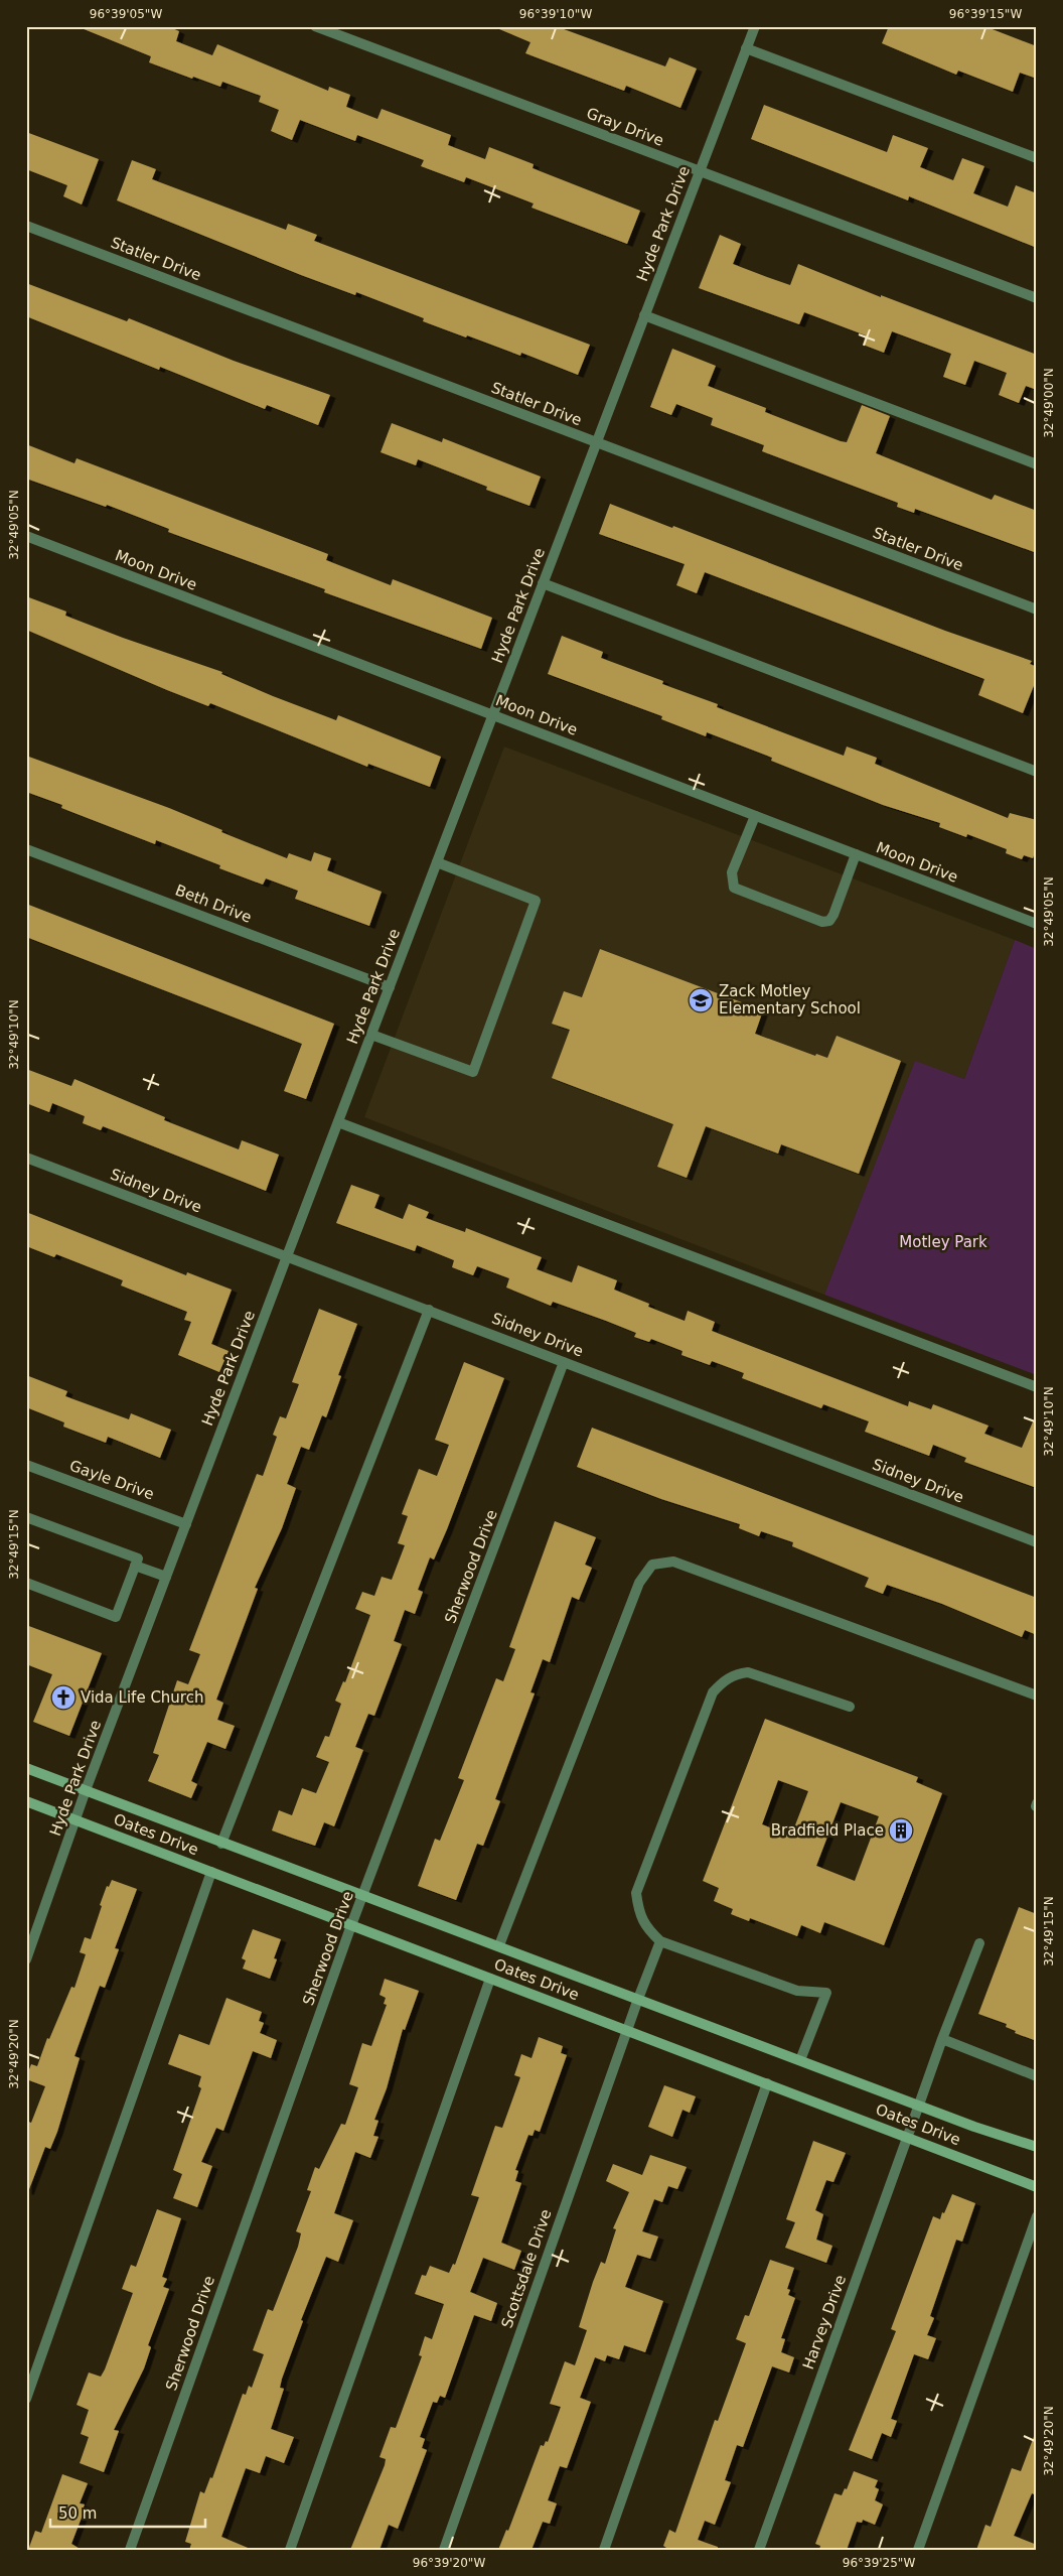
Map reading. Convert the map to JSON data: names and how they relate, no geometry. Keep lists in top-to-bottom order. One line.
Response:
{"streets":{"main road":["Oates Drive"],"street":["Gray Drive","Hyde Park Drive","Statler Drive","Moon Drive","Beth Drive","Sidney Drive","Gayle Drive","Sherwood Drive","Scottsdale Drive","Harvey Drive"]},"crossings":[["Gray Drive","Hyde Park Drive"],["Hyde Park Drive","Statler Drive"],["Hyde Park Drive","Moon Drive"],["Hyde Park Drive","Beth Drive"],["Hyde Park Drive","Sidney Drive"],["Hyde Park Drive","Gayle Drive"],["Hyde Park Drive","Oates Drive"],["Sidney Drive","Sherwood Drive"],["Sherwood Drive","Oates Drive"],["Oates Drive","Scottsdale Drive"],["Oates Drive","Harvey Drive"]],"parks":["Motley Park"],"places":{"school or university":["Zack Motley Elementary School"],"church":["Vida Life Church"],"building":["Bradfield Place"]},"scale_bar":"50 m","coordinates":["96°39'05\"W","96°39'10\"W","96°39'15\"W","32°49'00\"N","32°49'05\"N","32°49'10\"N","32°49'15\"N","32°49'20\"N","96°39'20\"W","96°39'25\"W"]}
